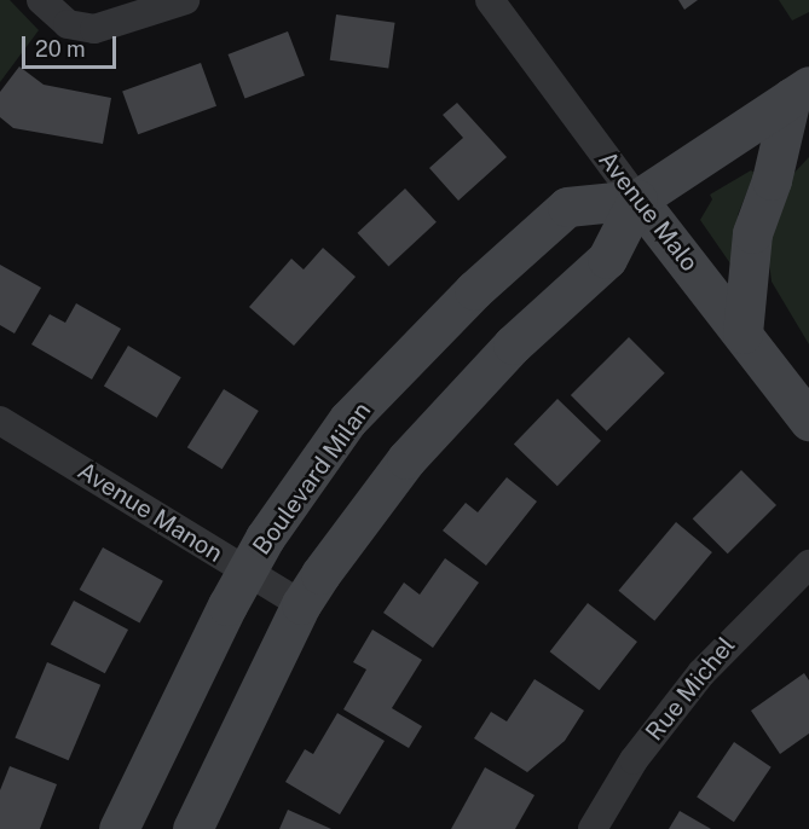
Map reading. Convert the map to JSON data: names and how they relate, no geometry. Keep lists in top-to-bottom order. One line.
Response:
{"streets":{"main road":["Avenue Malo","Boulevard Milan"],"street":["Avenue Manon","Rue Michel"]},"crossings":[["Avenue Malo","Boulevard Milan"],["Boulevard Milan","Avenue Manon"]],"scale_bar":"20 m"}
